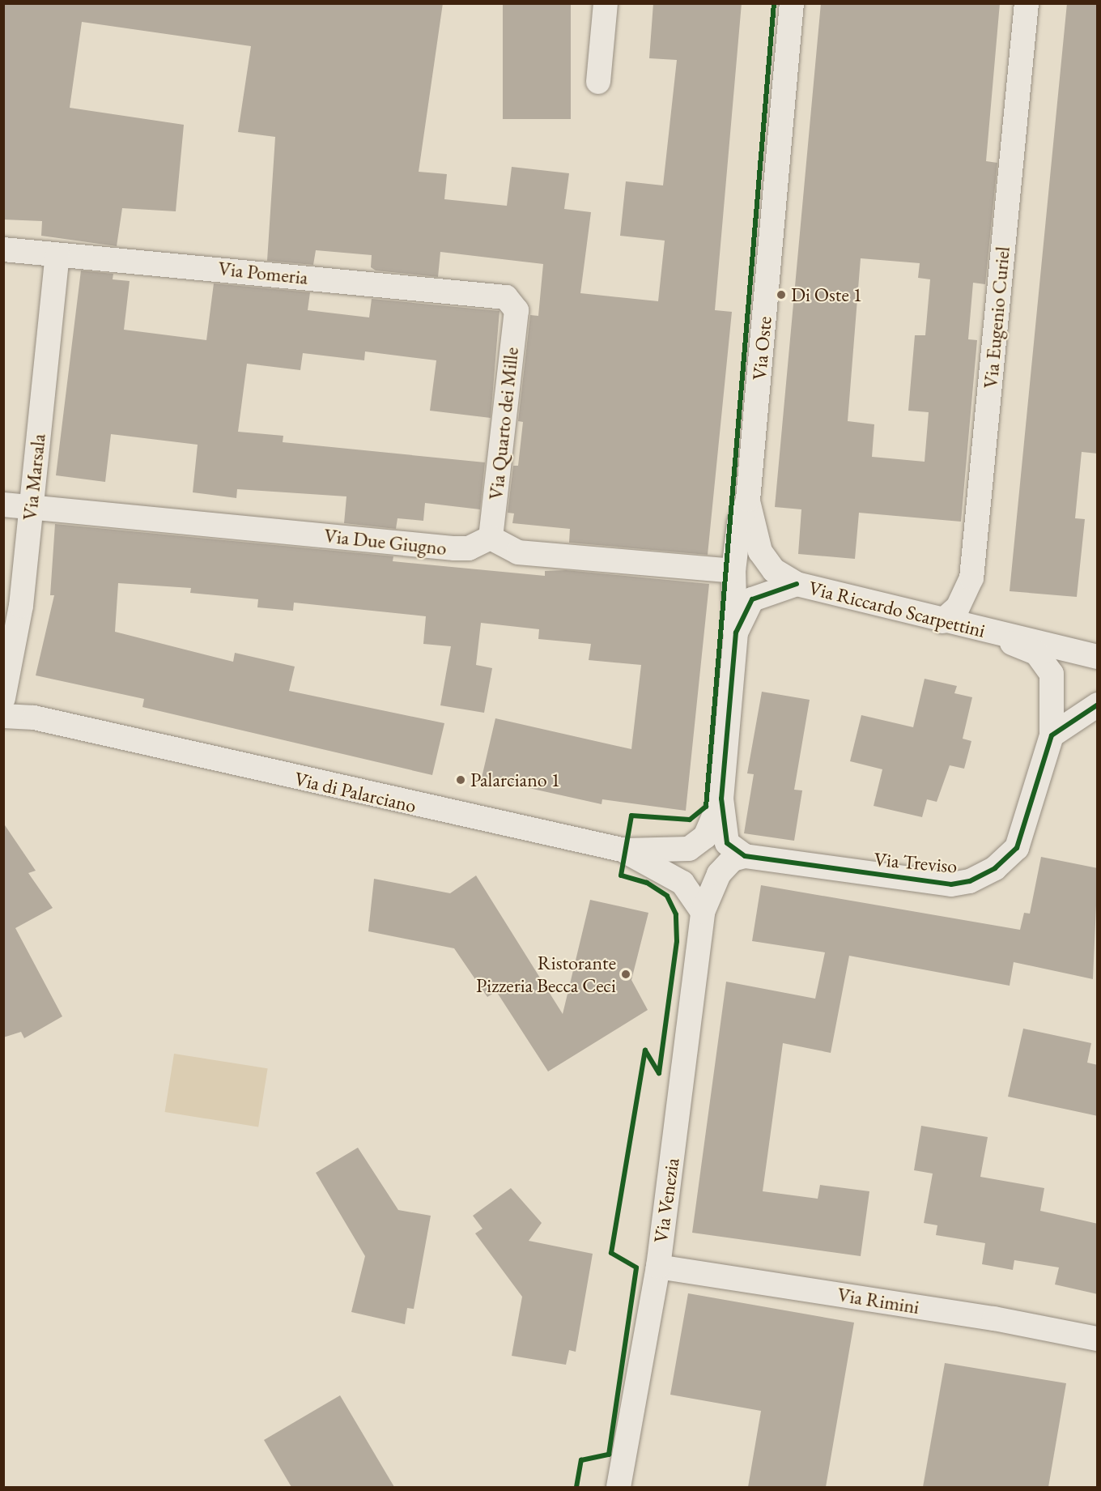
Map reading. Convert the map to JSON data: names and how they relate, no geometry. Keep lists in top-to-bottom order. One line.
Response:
{"streets":{"street":["Via Pomeria","Via Eugenio Curiel","Via Oste","Via Quarto dei Mille","Via Marsala","Via Due Giugno","Via Riccardo Scarpettini","Via di Palarciano","Via Treviso","Via Venezia","Via Rimini"]},"crossings":[["Via Pomeria","Via Quarto dei Mille"],["Via Pomeria","Via Marsala"],["Via Eugenio Curiel","Via Riccardo Scarpettini"],["Via Oste","Via Riccardo Scarpettini"],["Via Oste","Via di Palarciano"],["Via Oste","Via Treviso"],["Via Oste","Via Venezia"],["Via Quarto dei Mille","Via Due Giugno"],["Via Marsala","Via Due Giugno"],["Via Riccardo Scarpettini","Via Treviso"],["Via Treviso","Via Venezia"],["Via Venezia","Via Rimini"]],"places":["Di Oste 1","Palarciano 1","Ristorante Pizzeria Becca Ceci"]}
